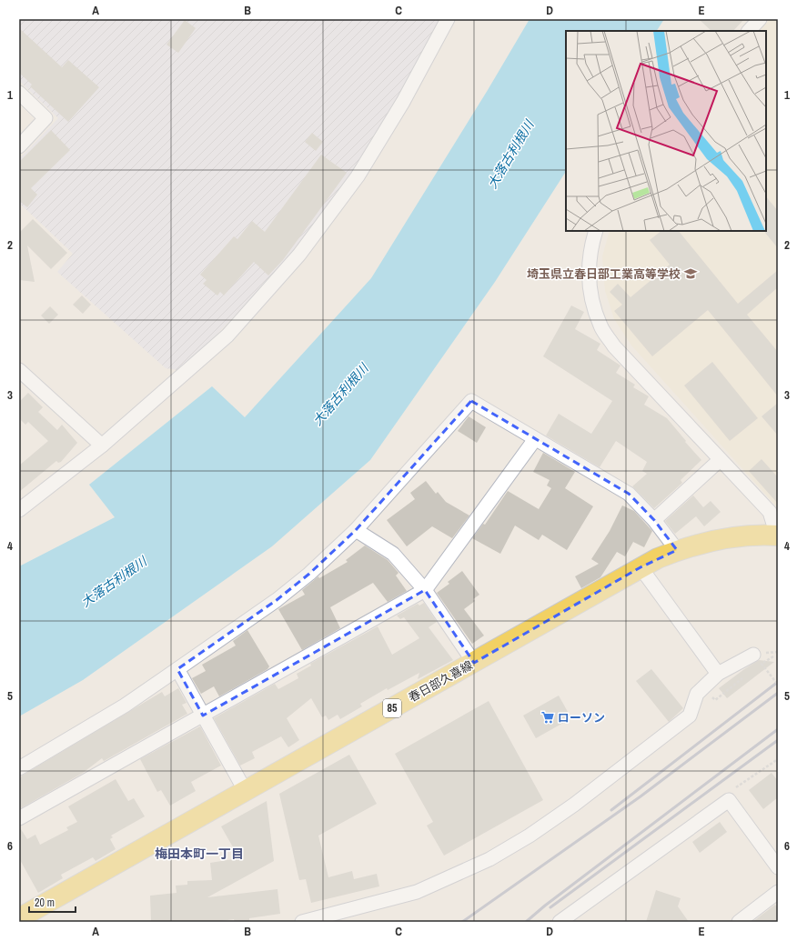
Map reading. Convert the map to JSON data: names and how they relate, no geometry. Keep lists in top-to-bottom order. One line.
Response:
{"streets":{"main road":["春日部久喜線","85"]},"districts":["梅田本町一丁目"],"water":["大落古利根川"],"places":{"school or university":["埼玉県立春日部工業高等学校"],"supermarket":["ローソン"]},"scale_bar":"20 m","grid":{"columns":["A","B","C","D","E"],"rows":["1","2","3","4","5","6"]}}
